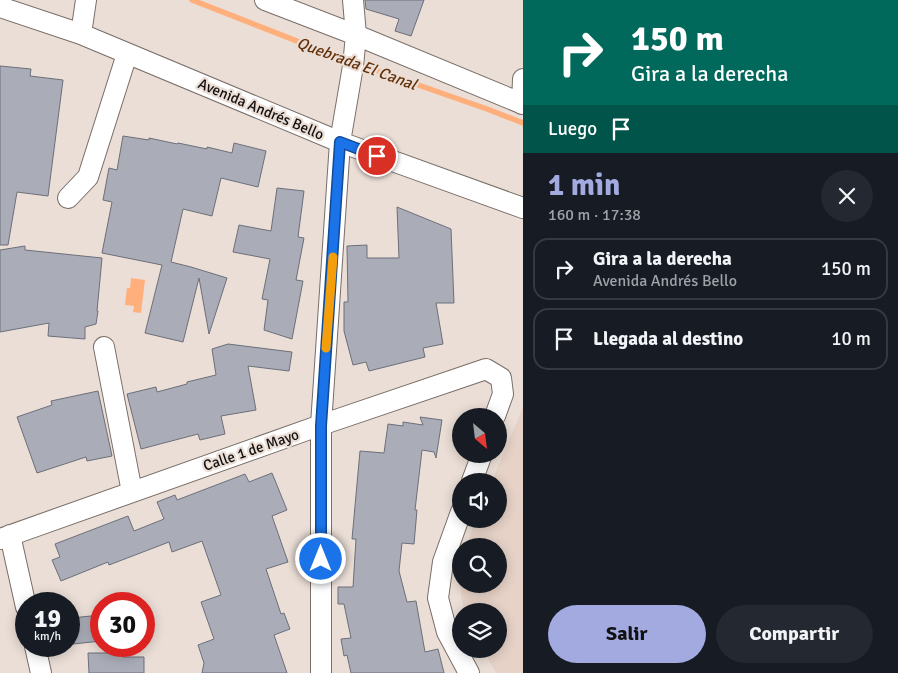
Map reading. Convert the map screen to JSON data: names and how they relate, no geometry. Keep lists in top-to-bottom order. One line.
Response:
{"streets":{"street":["Avenida Andrés Bello","Calle 1 de Mayo"]},"water":["Quebrada El Canal"],"north":"bottom right","page":{"turn":["150 m","Gira a la derecha"],"then":"Luego","heading":["1 min","160 m · 17:38"],"list":[{"name":"Gira a la derecha","note":"Avenida Andrés Bello","value":"150 m"},{"name":"Llegada al destino","value":"10 m"}],"speed":"19 km/h","limit":"30","buttons":["Salir","Compartir"]}}
